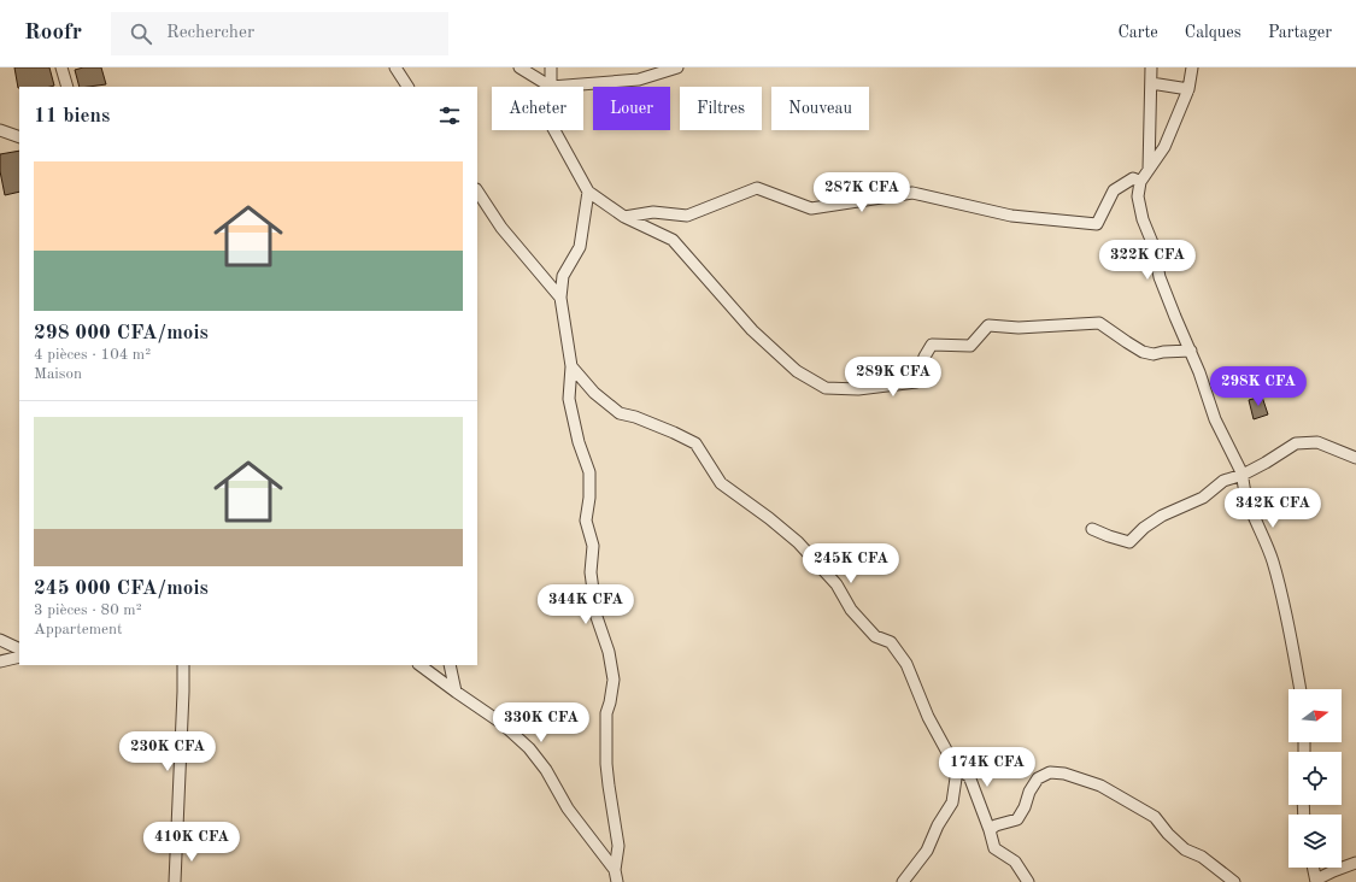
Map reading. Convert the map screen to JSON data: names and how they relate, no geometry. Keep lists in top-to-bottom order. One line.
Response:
{"north":"right","page":{"header":"Roofr","search":"Rechercher","nav":["Carte","Calques","Partager"],"chip":["Acheter","Louer","Filtres","Nouveau"],"heading":"11 biens","list":[{"name":"298 000 CFA/mois","note":"4 pièces · 104 m² · Maison"},{"name":"245 000 CFA/mois","note":"3 pièces · 80 m² · Appartement"}],"price":["287K CFA","322K CFA","289K CFA","298K CFA","342K CFA","245K CFA","344K CFA","330K CFA","230K CFA","174K CFA","410K CFA"]}}
